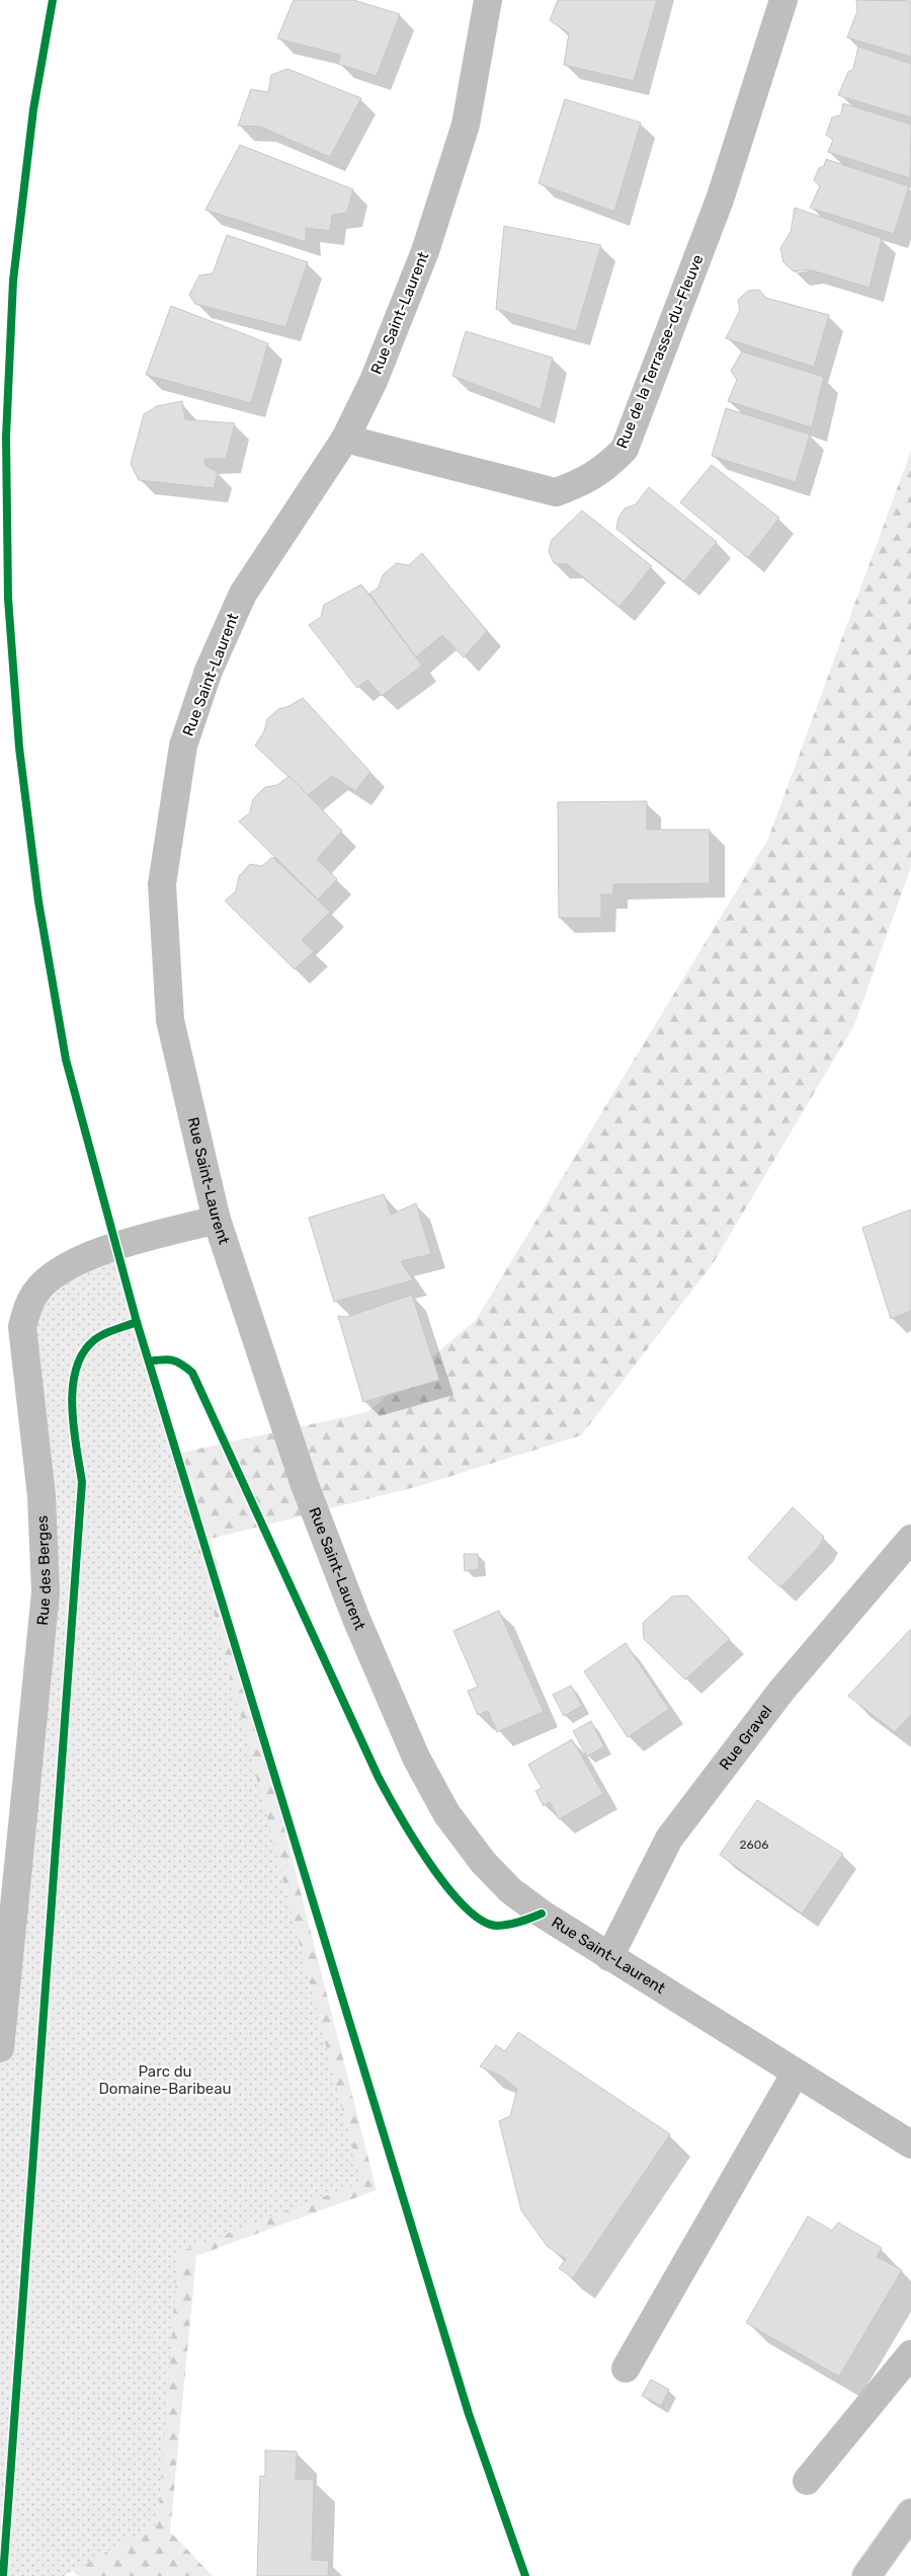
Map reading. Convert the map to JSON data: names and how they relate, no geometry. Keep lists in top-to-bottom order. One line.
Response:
{"streets":{"street":["Rue Saint-Laurent","Rue de la Terrasse-du-Fleuve","Rue des Berges","Rue Gravel"]},"crossings":[["Rue Saint-Laurent","Rue de la Terrasse-du-Fleuve"],["Rue Saint-Laurent","Rue des Berges"],["Rue Saint-Laurent","Rue Gravel"]],"parks":["Parc du Domaine-Baribeau"],"house_numbers":["2606"]}
